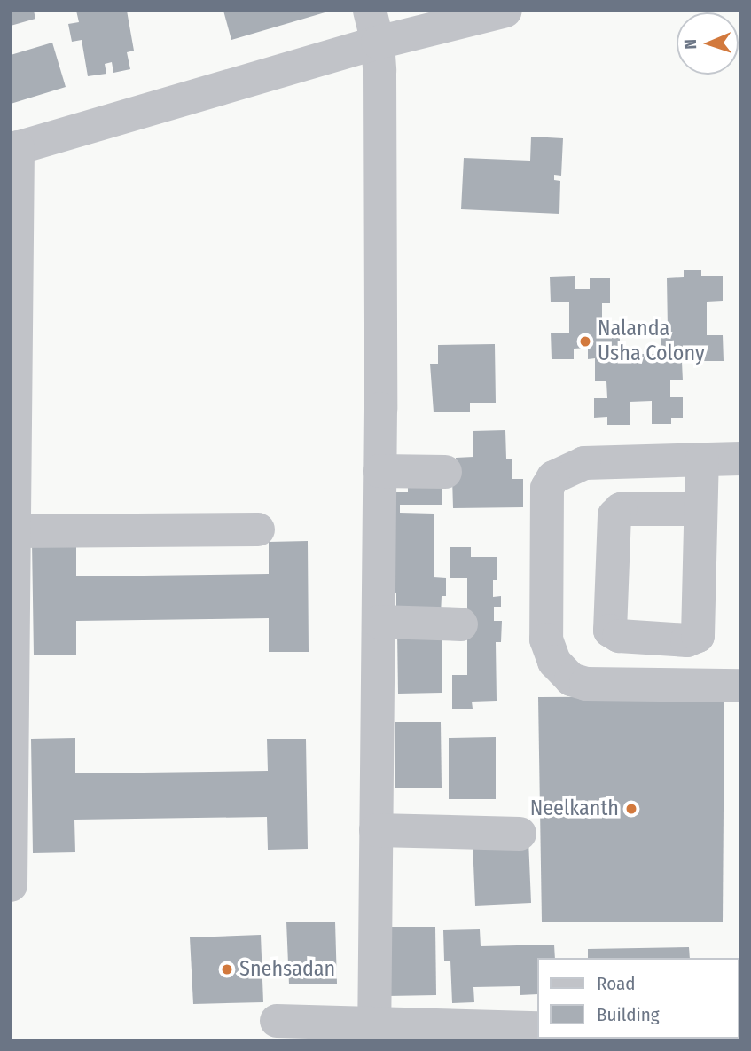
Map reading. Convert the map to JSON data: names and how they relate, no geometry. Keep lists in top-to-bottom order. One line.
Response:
{"places":["Nalanda Usha Colony","Neelkanth","Snehsadan"],"legend":["Road","Building"],"north":"left"}
